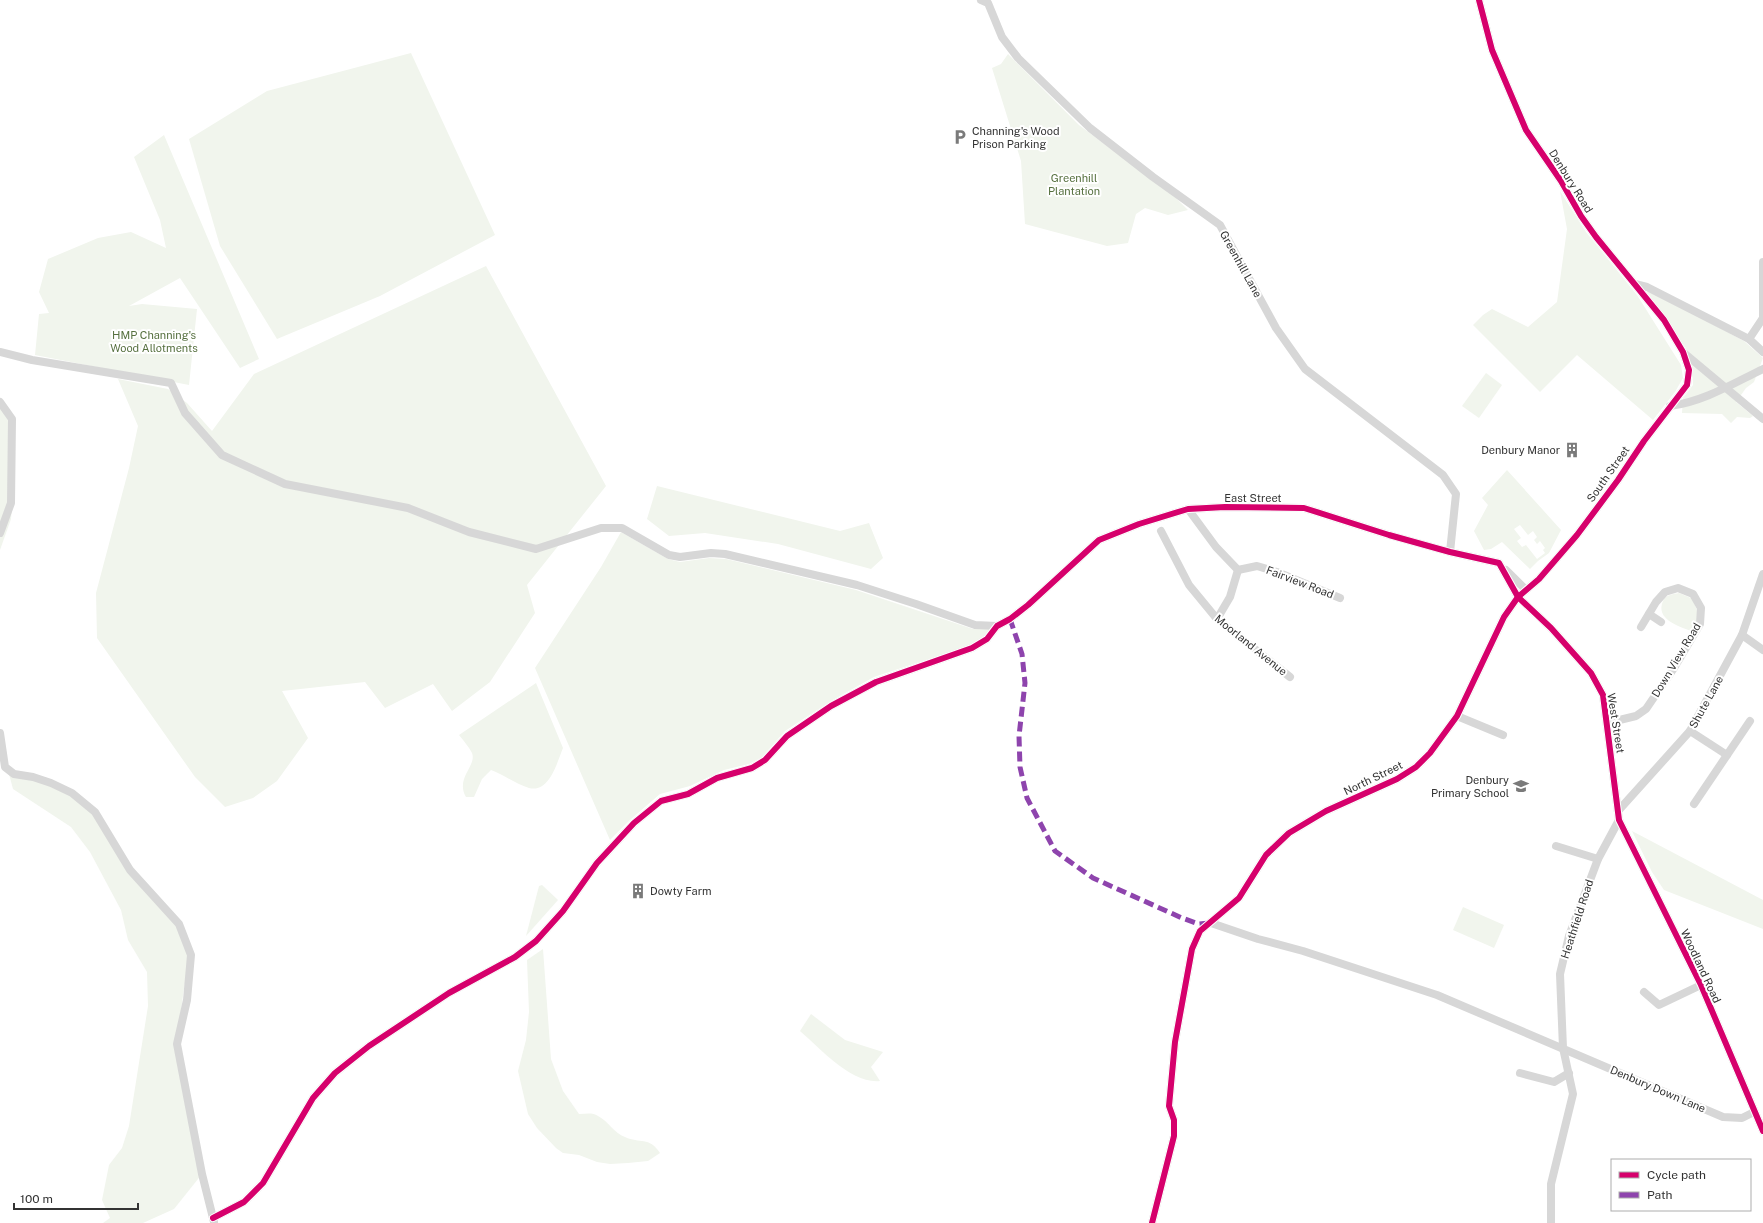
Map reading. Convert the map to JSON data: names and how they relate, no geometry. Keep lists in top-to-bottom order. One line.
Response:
{"streets":{"street":["Denbury Road","Greenhill Lane","South Street","East Street","Fairview Road","Moorland Avenue","Down View Road","Shute Lane","West Street","North Street","Heathfield Road","Woodland Road","Denbury Down Lane"]},"crossings":[["Denbury Road","South Street"],["Greenhill Lane","East Street"],["South Street","West Street"],["South Street","North Street"],["Down View Road","West Street"],["Shute Lane","West Street"],["Shute Lane","Woodland Road"],["West Street","North Street"],["West Street","Woodland Road"],["North Street","Denbury Down Lane"],["Heathfield Road","Woodland Road"],["Heathfield Road","Denbury Down Lane"],["Woodland Road","Denbury Down Lane"]],"parks":["Greenhill Plantation","HMP Channing's Wood Allotments"],"places":{"parking":["Channing's Wood Prison Parking"],"building":["Denbury Manor","Dowty Farm"],"school or university":["Denbury Primary School"]},"legend":["Cycle path","Path"],"scale_bar":"100 m"}
